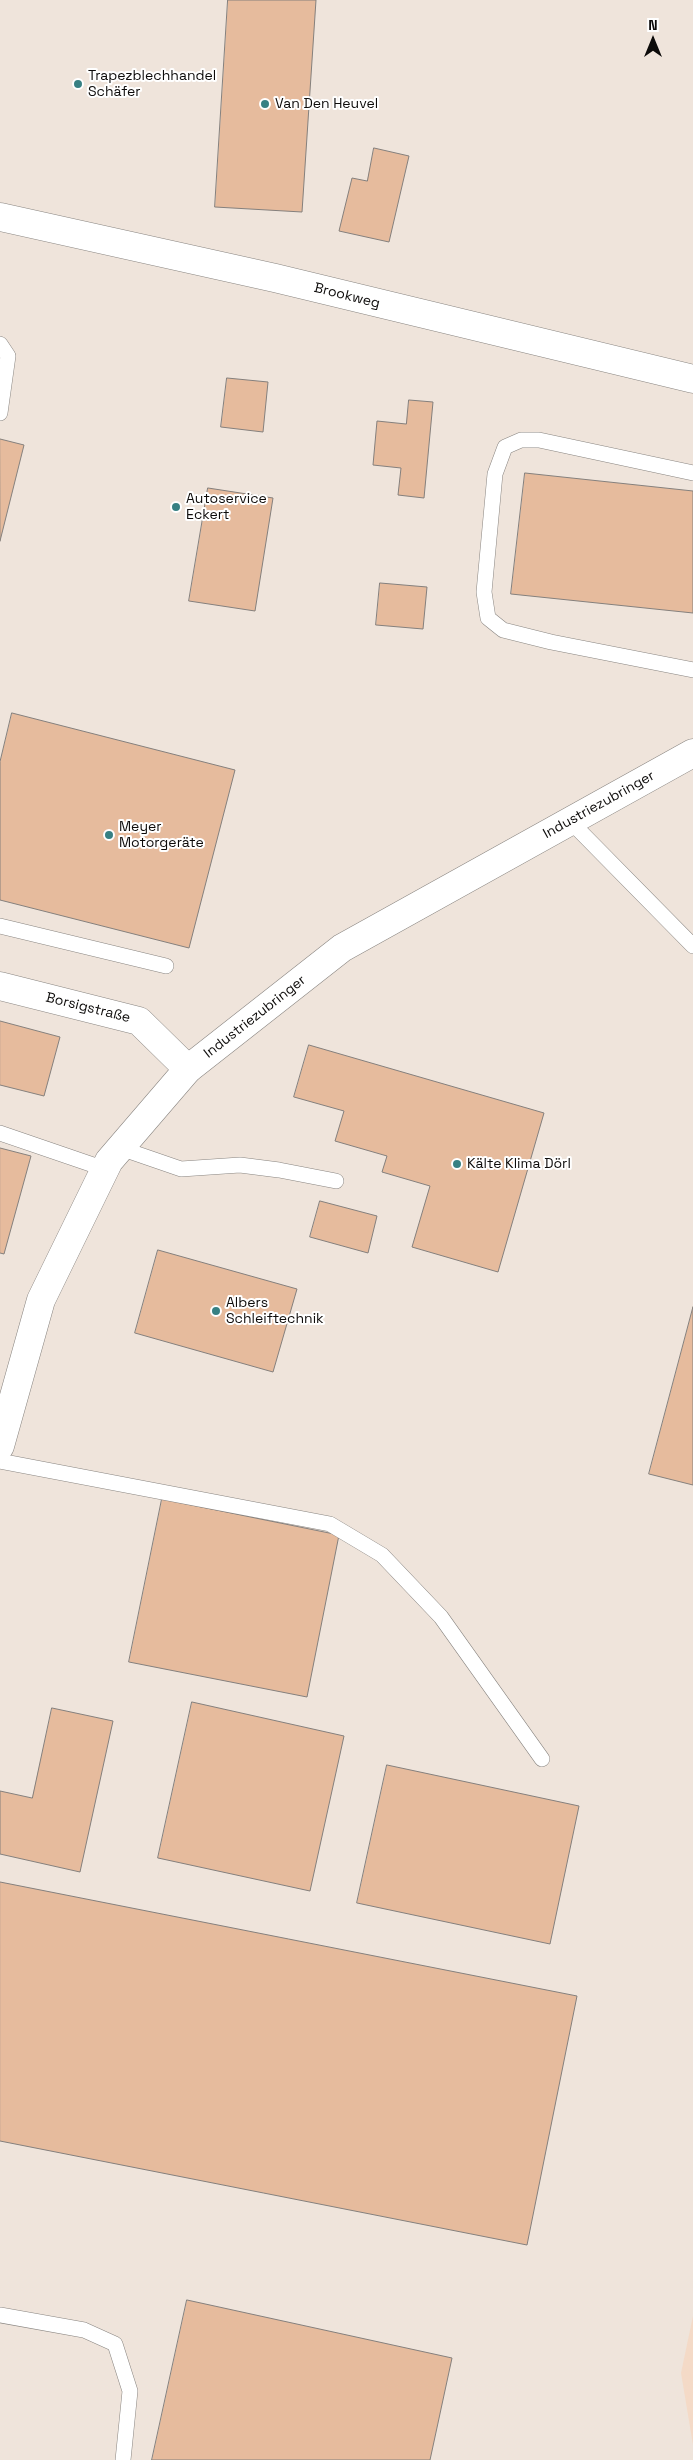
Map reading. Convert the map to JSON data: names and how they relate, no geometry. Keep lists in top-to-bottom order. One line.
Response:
{"streets":{"street":["Brookweg","Industriezubringer","Borsigstraße"]},"crossings":[["Industriezubringer","Borsigstraße"]],"places":["Trapezblechhandel Schäfer","Van Den Heuvel","Autoservice Eckert","Meyer Motorgeräte","Kälte Klima Dörl","Albers Schleiftechnik"],"north":"top"}
